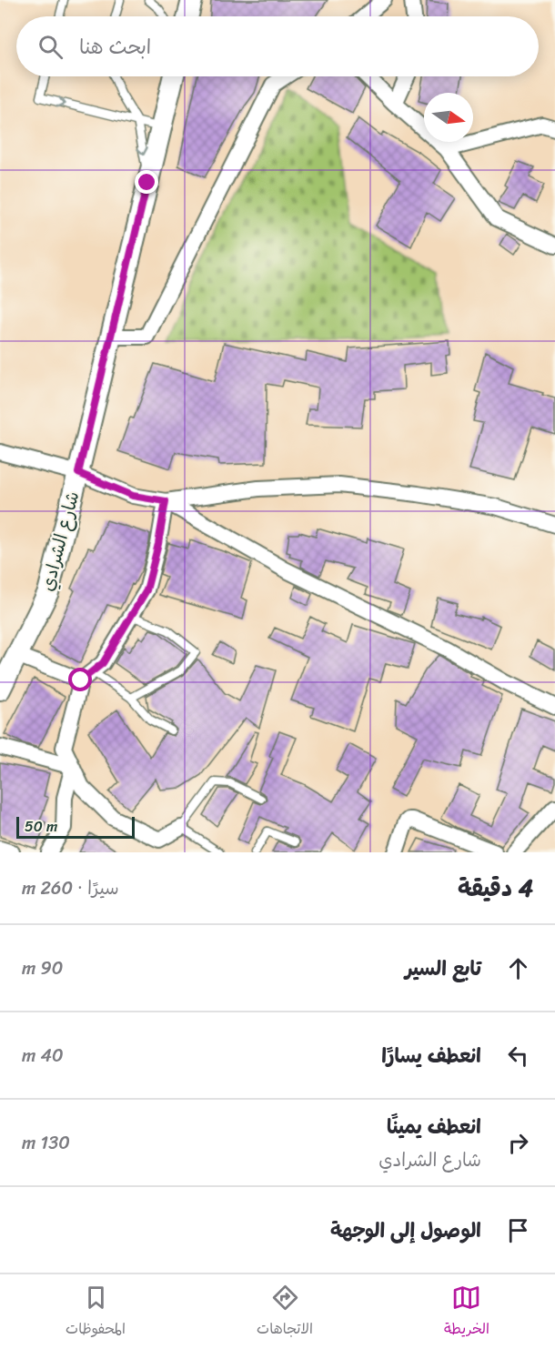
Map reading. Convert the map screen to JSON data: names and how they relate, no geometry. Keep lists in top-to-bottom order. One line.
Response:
{"streets":{"street":["شارع الشرادي"]},"scale_bar":"50 m","north":"right","page":{"search":"ابحث هنا","scale":"50 m","heading":["4 دقيقة","سيرًا · 260 m"],"list":[["تابع السير","90 m"],["انعطف يسارًا","40 m"],["انعطف يمينًا","شارع الشرادي","130 m"],"الوصول إلى الوجهة"],"nav":["الخريطة","الاتجاهات","المحفوظات"]}}
